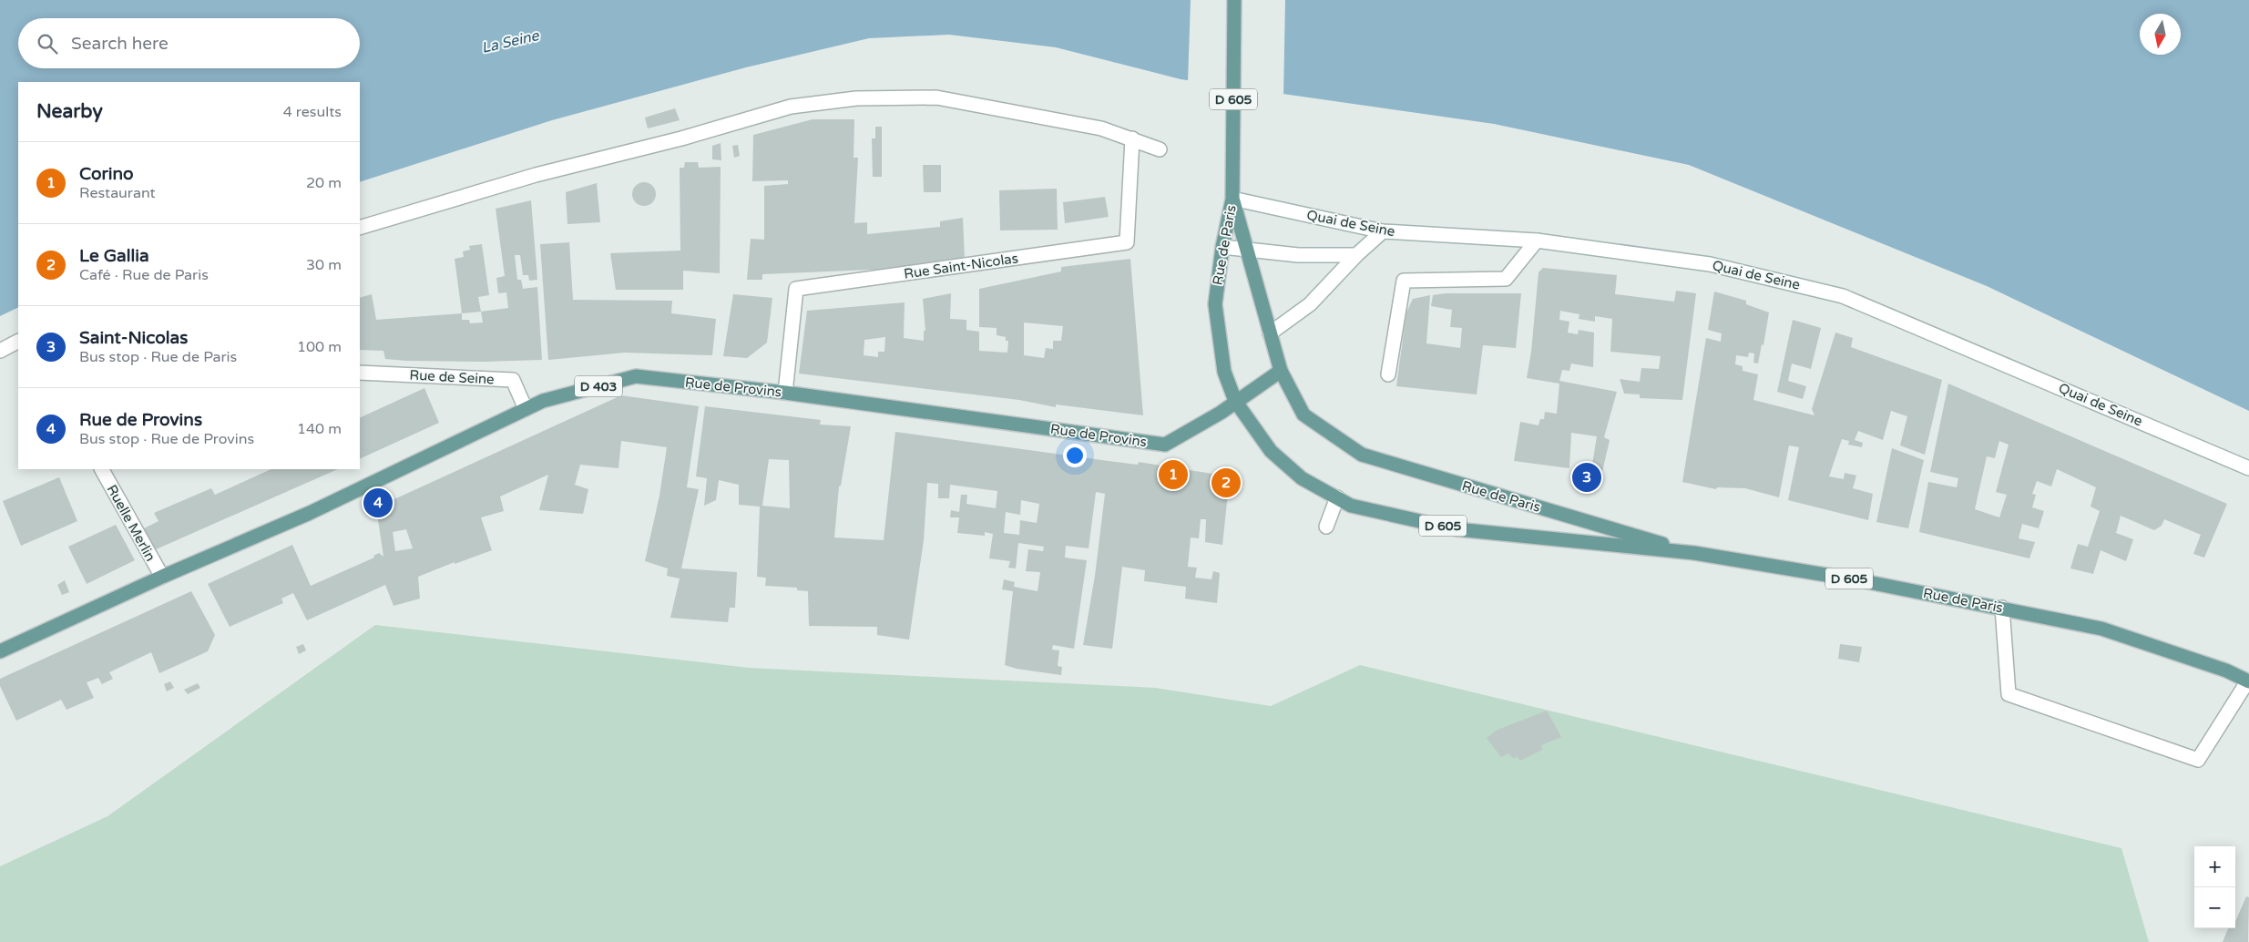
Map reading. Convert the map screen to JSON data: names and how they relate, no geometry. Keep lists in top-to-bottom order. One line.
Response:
{"streets":{"main road":["D 605","Rue de Paris","D 403","Rue de Provins"],"street":["Quai de Seine","Rue Saint-Nicolas","Rue de Seine","Ruelle Merlin"]},"crossings":[["D 605","Quai de Seine"],["D 605","Rue de Paris"],["Quai de Seine","Rue de Paris"],["Rue de Paris","Rue de Provins"],["Rue Saint-Nicolas","Rue de Provins"],["Rue de Seine","Rue de Provins"],["Rue de Provins","Ruelle Merlin"]],"water":["La Seine"],"north":"bottom","page":{"search":"Search here","heading":["Nearby","4 results"],"list":[{"mark":"1","name":"Corino","note":"Restaurant","value":"20 m"},{"mark":"2","name":"Le Gallia","note":"Café · Rue de Paris","value":"30 m"},{"mark":"3","name":"Saint-Nicolas","note":"Bus stop · Rue de Paris","value":"100 m"},{"mark":"4","name":"Rue de Provins","note":"Bus stop · Rue de Provins","value":"140 m"}],"pins":["1","3","2","4"],"map_buttons":["+","−"]}}
